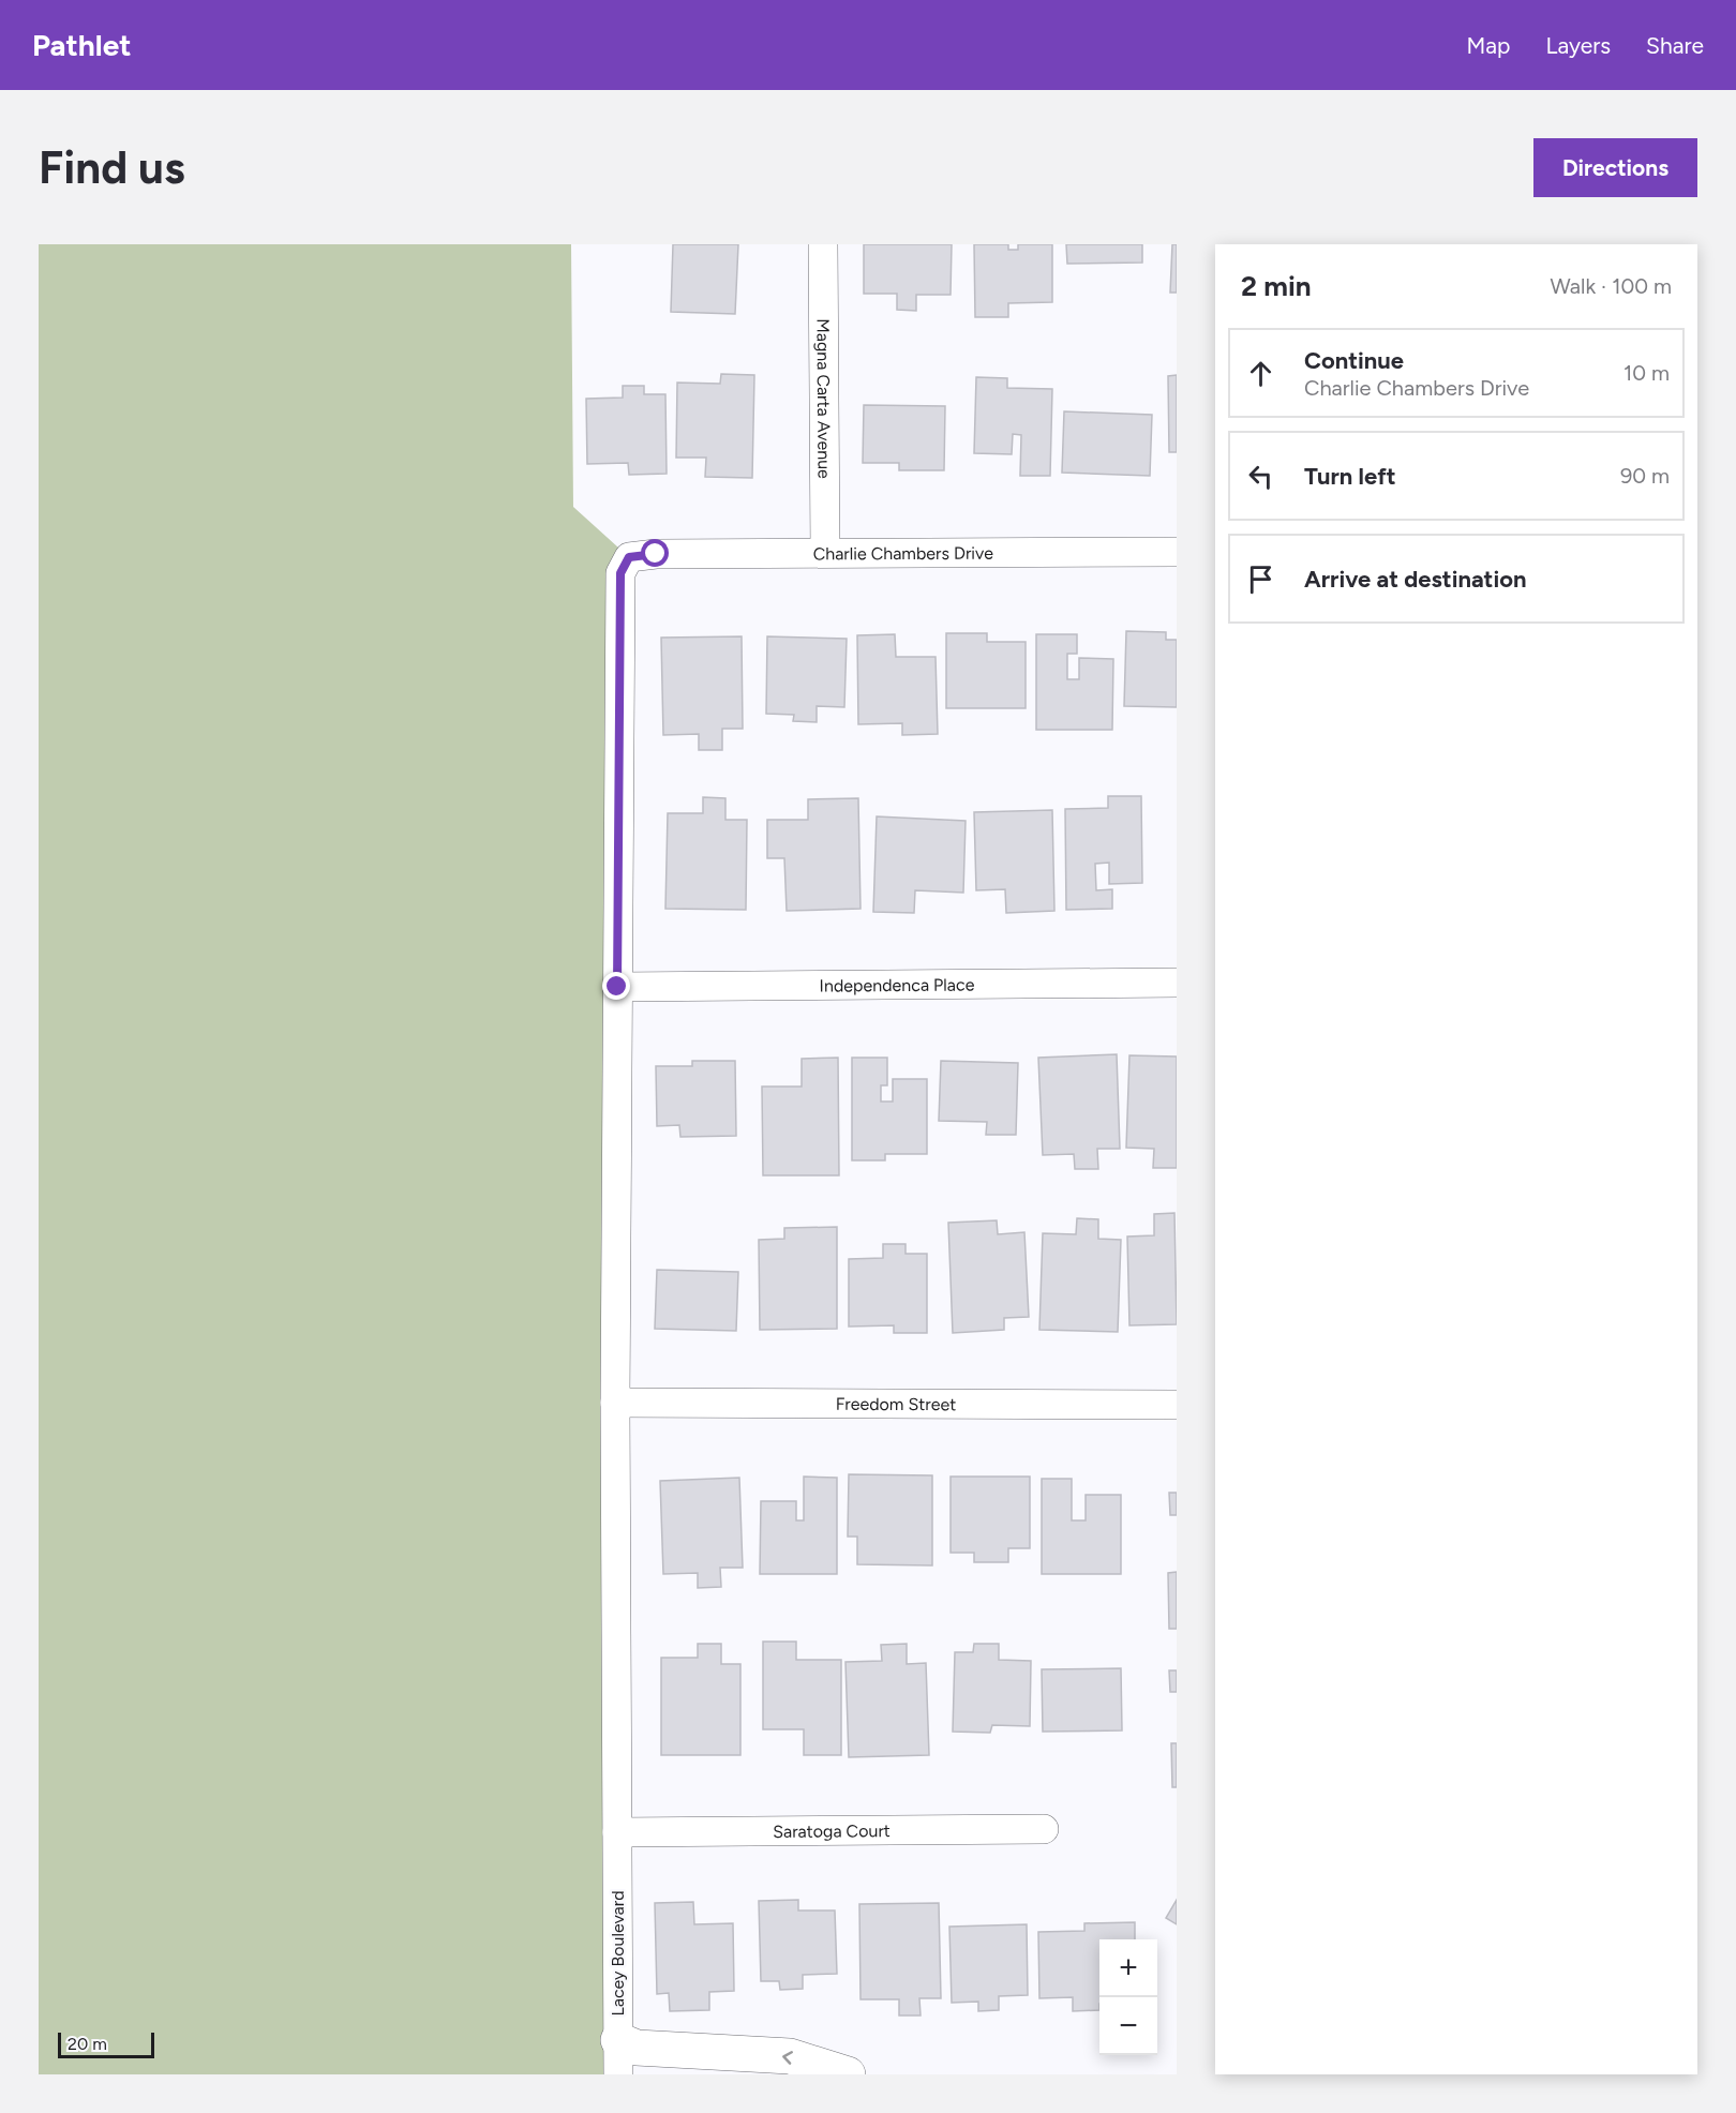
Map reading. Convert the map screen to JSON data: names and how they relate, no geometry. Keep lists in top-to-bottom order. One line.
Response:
{"streets":{"street":["Magna Carta Avenue","Charlie Chambers Drive","Independenca Place","Freedom Street","Saratoga Court","Lacey Boulevard"]},"crossings":[["Magna Carta Avenue","Charlie Chambers Drive"],["Charlie Chambers Drive","Lacey Boulevard"],["Independenca Place","Lacey Boulevard"],["Freedom Street","Lacey Boulevard"],["Saratoga Court","Lacey Boulevard"]],"scale_bar":"20 m","page":{"header":"Pathlet","nav":["Map","Layers","Share"],"buttons":"Directions","title":"Find us","heading":["2 min","Walk · 100 m"],"list":[["Continue","Charlie Chambers Drive","10 m"],["Turn left","90 m"],"Arrive at destination"],"map_buttons":["+","−"],"scale":"20 m"}}
